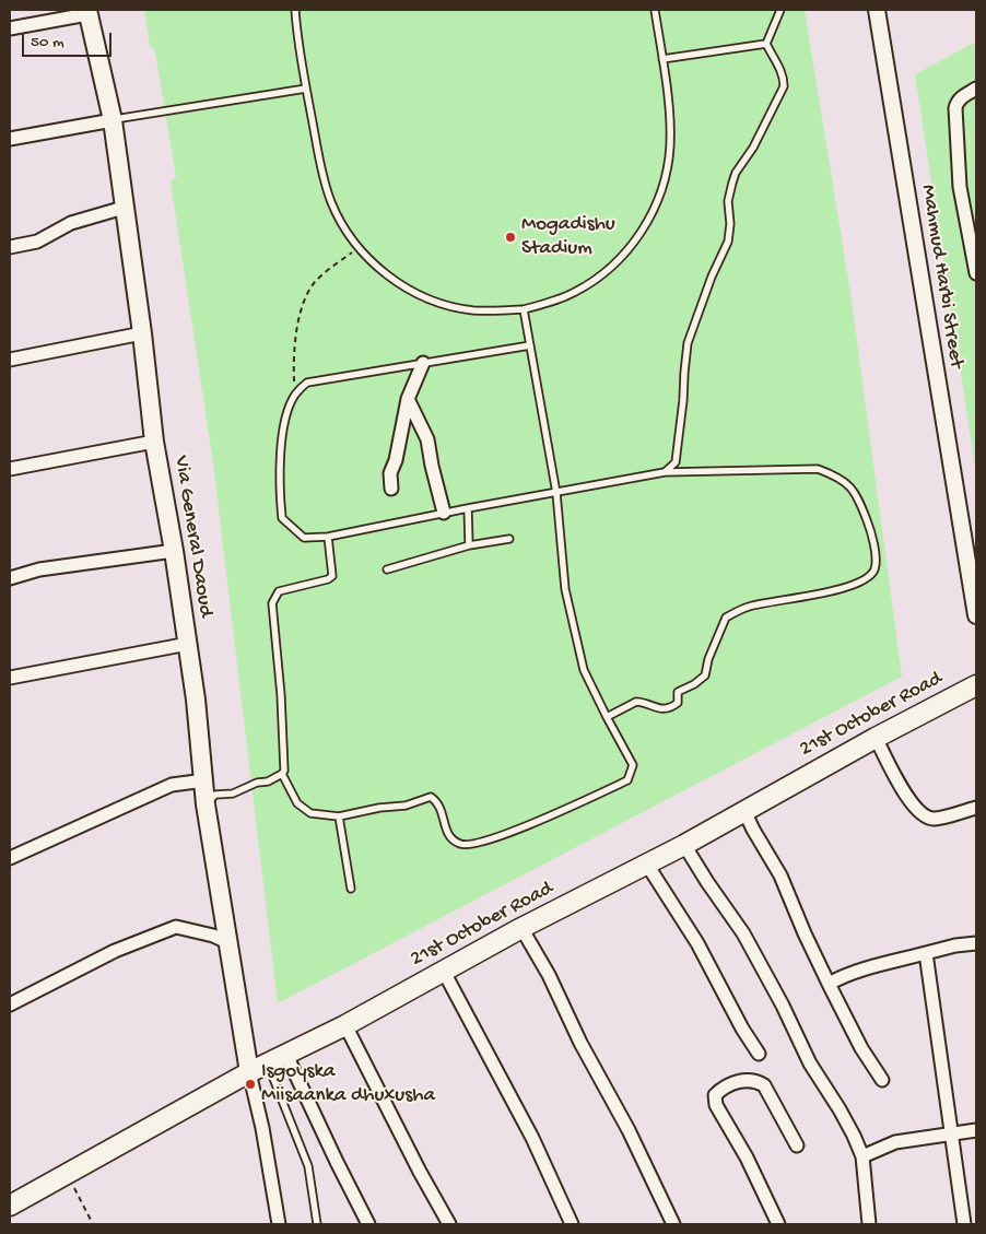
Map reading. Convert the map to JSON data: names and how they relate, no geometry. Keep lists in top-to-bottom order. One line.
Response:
{"streets":{"main road":["Via General Daoud","21st October Road"],"street":["Mahmud Harbi Street"]},"crossings":[["Via General Daoud","21st October Road"]],"places":["Mogadishu Stadium","Isgoyska Miisaanka dhuxusha"],"scale_bar":"50 m"}
